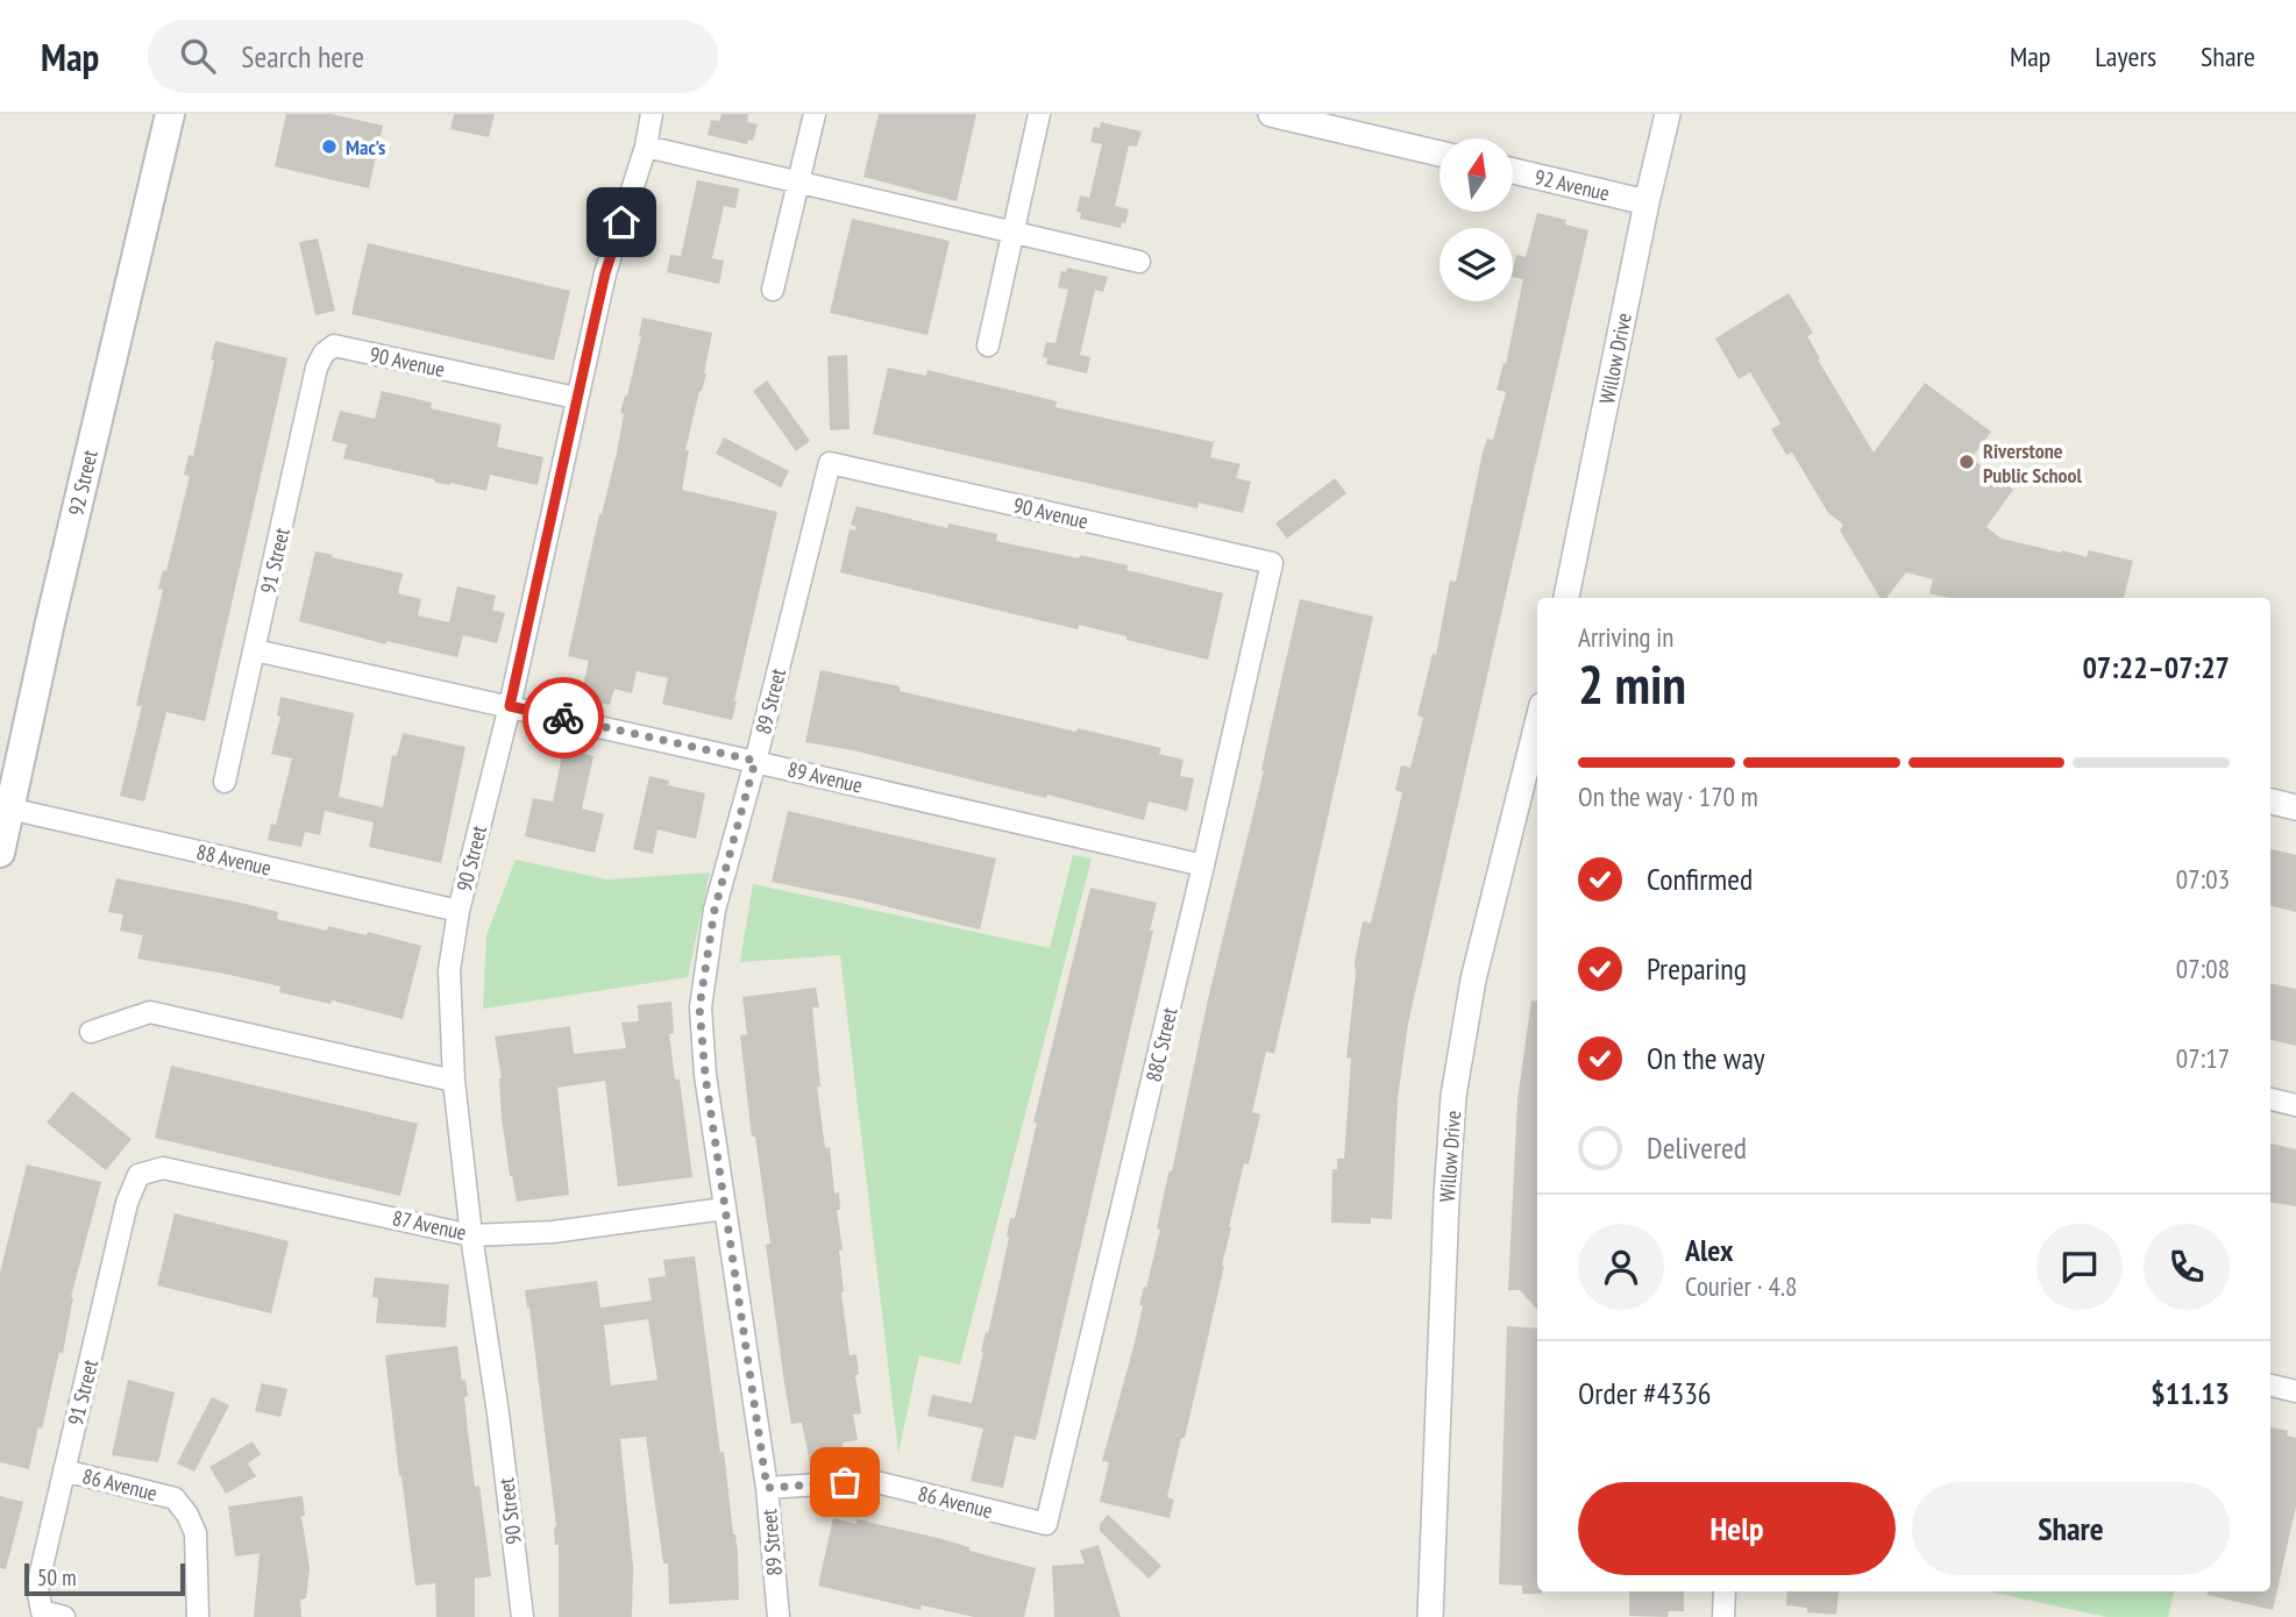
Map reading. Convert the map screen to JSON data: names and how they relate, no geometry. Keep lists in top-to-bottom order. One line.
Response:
{"streets":{"main road":["92 Street"],"street":["92 Avenue","Willow Drive","90 Avenue","91 Street","89 Street","89 Avenue","90 Street","88 Avenue","88C Street","87 Avenue","86 Avenue"]},"crossings":[["92 Avenue","Willow Drive"],["90 Avenue","91 Street"],["90 Avenue","89 Street"],["90 Avenue","90 Street"],["90 Avenue","88C Street"],["92 Street","88 Avenue"],["91 Street","89 Avenue"],["91 Street","87 Avenue"],["91 Street","86 Avenue"],["89 Street","89 Avenue"],["89 Street","87 Avenue"],["89 Street","86 Avenue"],["89 Avenue","90 Street"],["89 Avenue","88C Street"],["90 Street","88 Avenue"],["90 Street","87 Avenue"],["88C Street","86 Avenue"]],"places":["Mac's","Riverstone Public School"],"scale_bar":"50 m","north":"top","page":{"header":"Map","search":"Search here","nav":["Map","Layers","Share"],"heading":["2 min","Arriving in","07:22–07:27"],"panel":["Alex","Courier · 4.8","Order #4336","$11.13"],"bar":"On the way · 170 m","list":[["Confirmed","07:03"],["Preparing","07:08"],["On the way","07:17"],"Delivered"],"buttons":["Help","Share"],"scale":"50 m"}}
